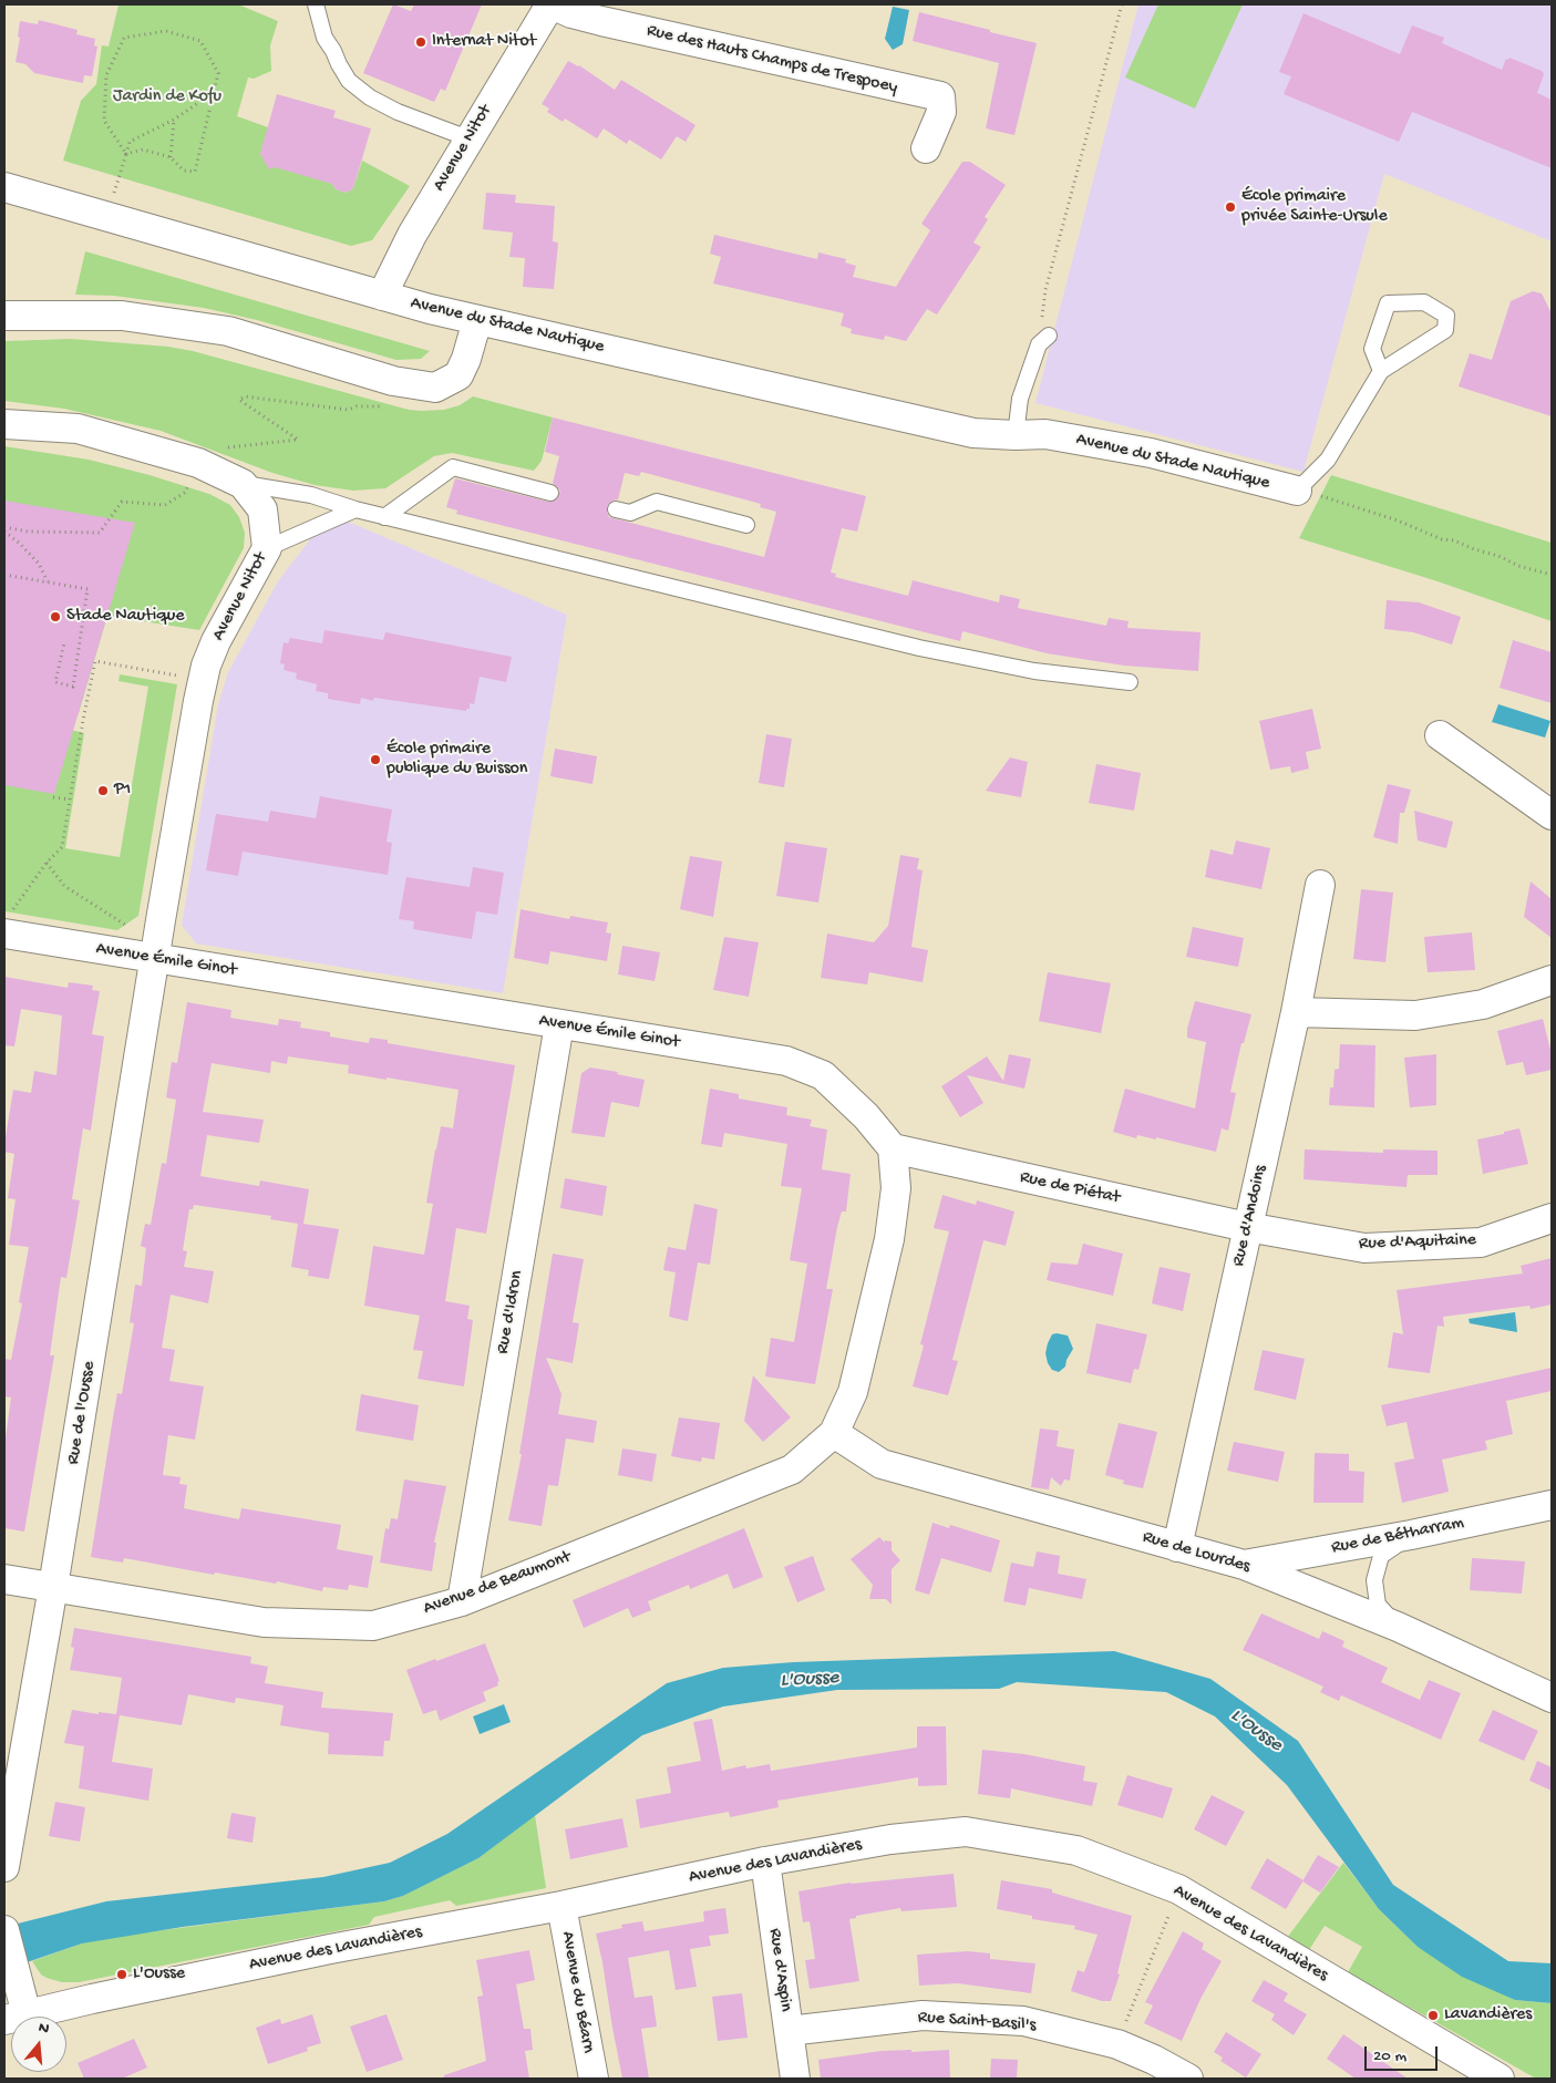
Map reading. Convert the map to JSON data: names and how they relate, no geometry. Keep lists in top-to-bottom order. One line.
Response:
{"streets":{"street":["Rue des Hauts Champs de Trespoey","Avenue Nitot","Avenue du Stade Nautique","Avenue Émile Ginot","Rue de Piétat","Rue d'Andoins","Rue d'Aquitaine","Rue d'Idron","Rue de l'Ousse","Rue de Bétharram","Rue de Lourdes","Avenue de Beaumont","Avenue des Lavandières","Rue d'Aspin","Avenue du Béarn","Rue Saint-Basil's"]},"crossings":[["Rue des Hauts Champs de Trespoey","Avenue Nitot"],["Avenue Nitot","Avenue du Stade Nautique"],["Avenue Nitot","Avenue Émile Ginot"],["Avenue Nitot","Rue de l'Ousse"],["Avenue Émile Ginot","Rue de Piétat"],["Avenue Émile Ginot","Rue d'Idron"],["Avenue Émile Ginot","Rue de l'Ousse"],["Rue de Piétat","Rue d'Andoins"],["Rue de Piétat","Rue d'Aquitaine"],["Rue d'Andoins","Rue d'Aquitaine"],["Rue d'Andoins","Rue de Lourdes"],["Rue d'Idron","Avenue de Beaumont"],["Rue de l'Ousse","Avenue de Beaumont"],["Rue de Bétharram","Rue de Lourdes"],["Rue de Lourdes","Avenue de Beaumont"],["Avenue des Lavandières","Rue d'Aspin"],["Avenue des Lavandières","Avenue du Béarn"],["Rue d'Aspin","Rue Saint-Basil's"]],"water":["L'Ousse"],"parks":["Jardin de Kofu"],"places":["Internat Nitot","École primaire privée Sainte-Ursule","Stade Nautique","École primaire publique du Buisson","P1","L'Ousse","Lavandières"],"scale_bar":"20 m","north":"top"}
